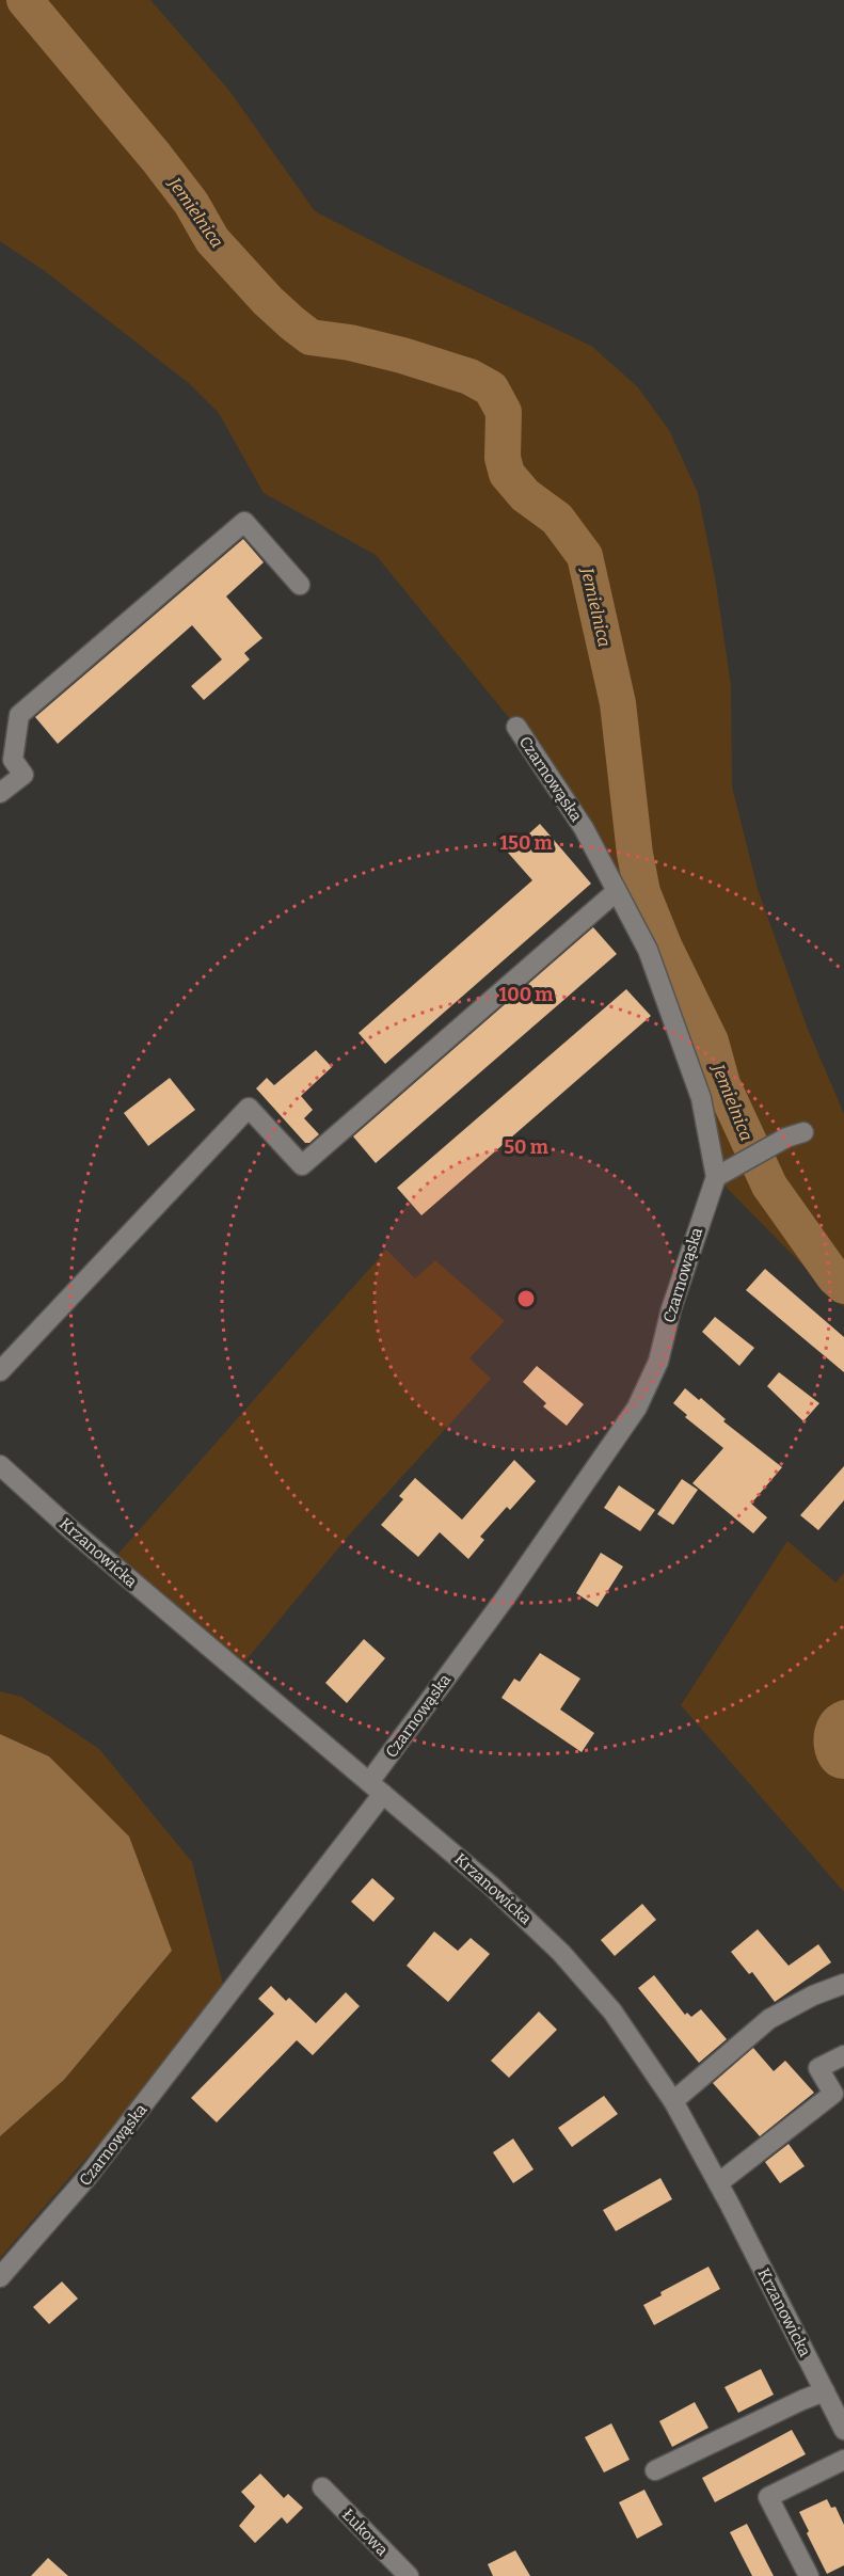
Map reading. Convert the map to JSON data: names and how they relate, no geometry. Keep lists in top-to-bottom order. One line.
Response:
{"streets":{"street":["Czarnowąska","Krzanowicka","Łukowa"]},"crossings":[["Czarnowąska","Krzanowicka"]],"water":["Jemielnica"],"rings":["150 m","100 m","50 m"]}
